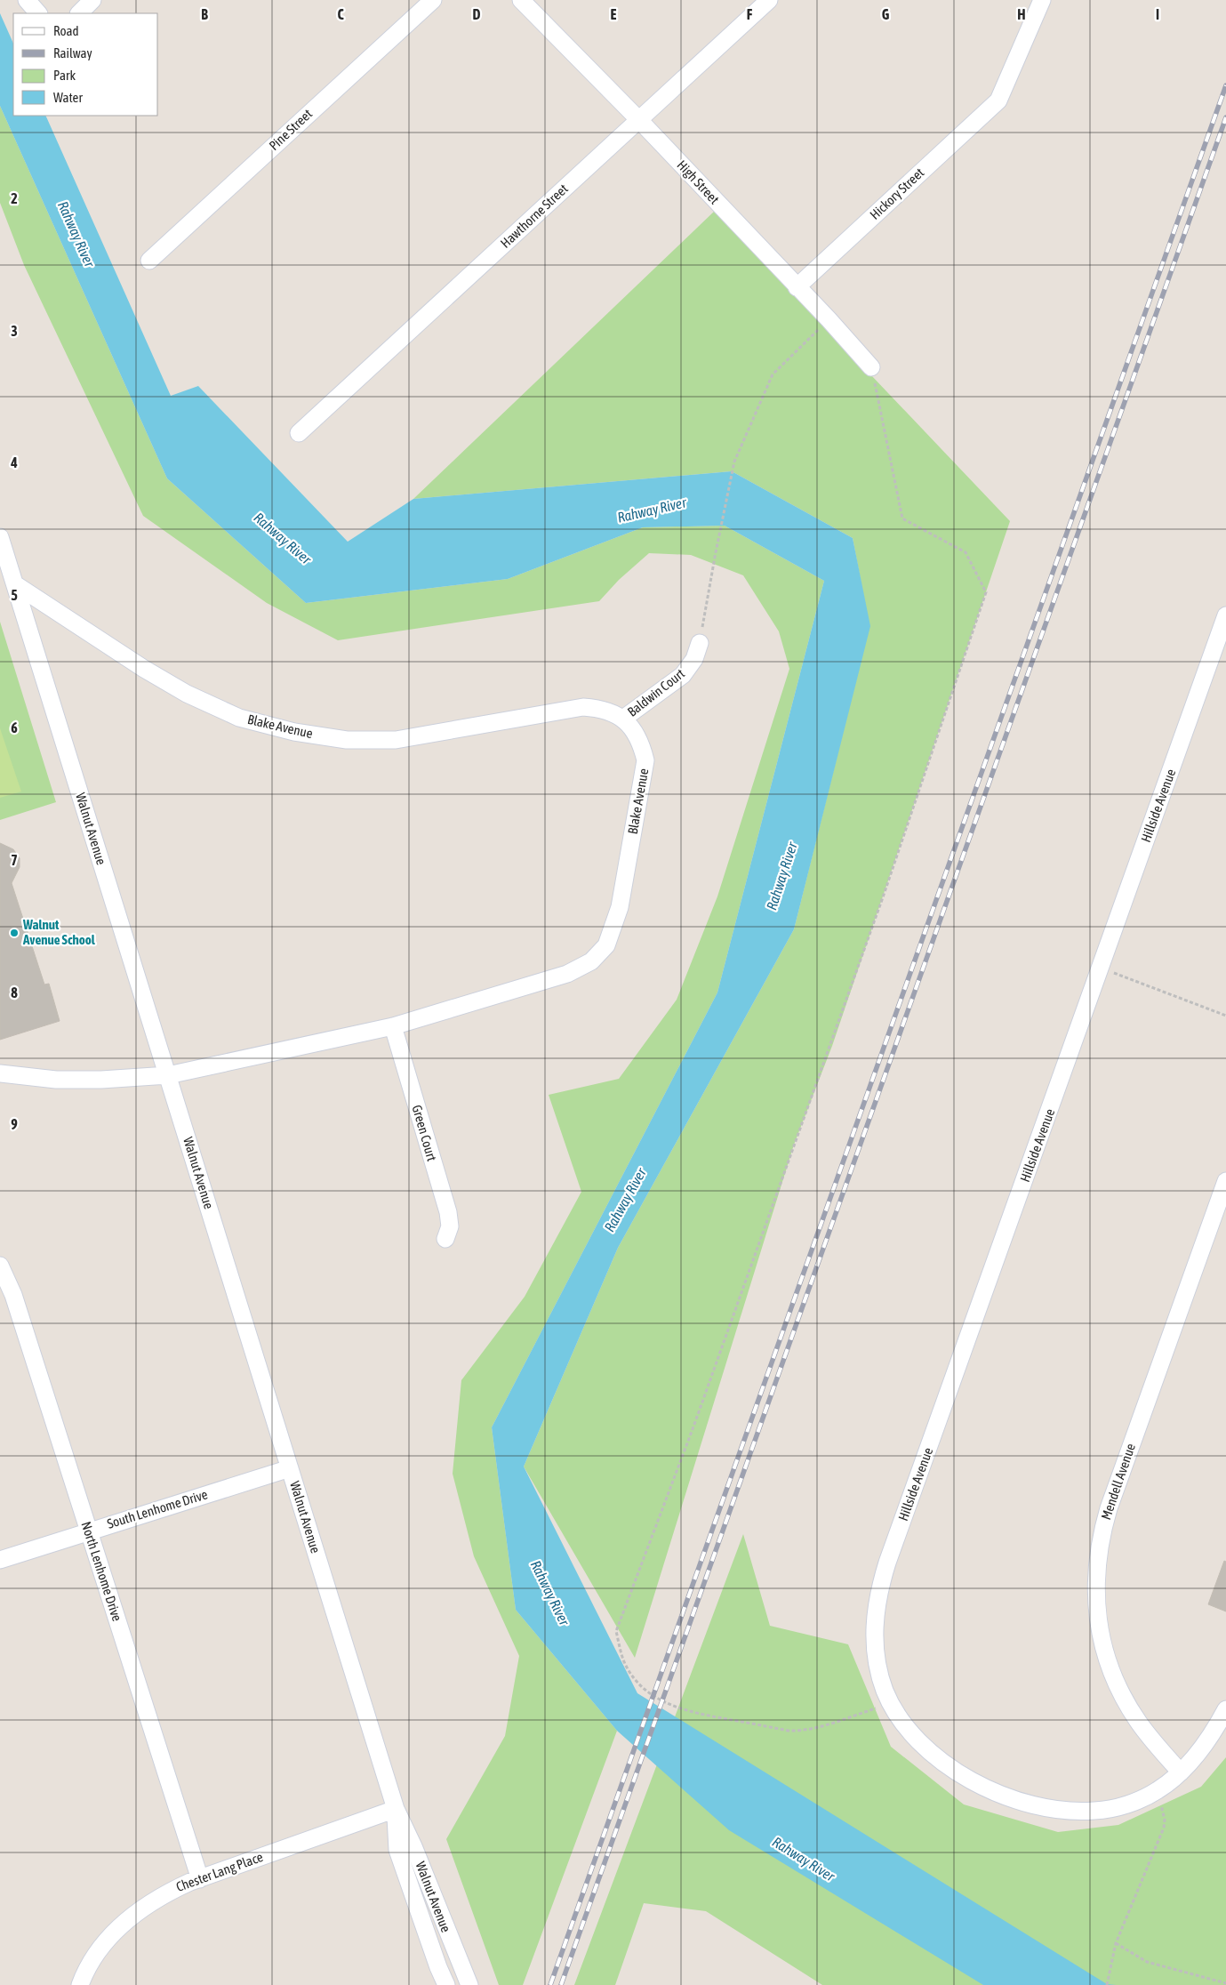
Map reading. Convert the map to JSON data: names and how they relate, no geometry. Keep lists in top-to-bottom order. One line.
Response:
{"streets":{"street":["Pine Street","High Street","Hickory Street","Hawthorne Street","Baldwin Court","Blake Avenue","Hillside Avenue","Walnut Avenue","Green Court","Mendell Avenue","South Lenhome Drive","North Lenhome Drive","Chester Lang Place"]},"crossings":[["High Street","Hickory Street"],["High Street","Hawthorne Street"],["Baldwin Court","Blake Avenue"],["Blake Avenue","Walnut Avenue"],["Blake Avenue","Green Court"],["Hillside Avenue","Mendell Avenue"],["Walnut Avenue","South Lenhome Drive"],["Walnut Avenue","Chester Lang Place"],["South Lenhome Drive","North Lenhome Drive"],["North Lenhome Drive","Chester Lang Place"]],"water":["Rahway River"],"places":["Walnut Avenue School"],"legend":["Road","Railway","Park","Water"],"grid":{"columns":["B","C","D","E","F","G","H","I"],"rows":["2","3","4","5","6","7","8","9"]}}
